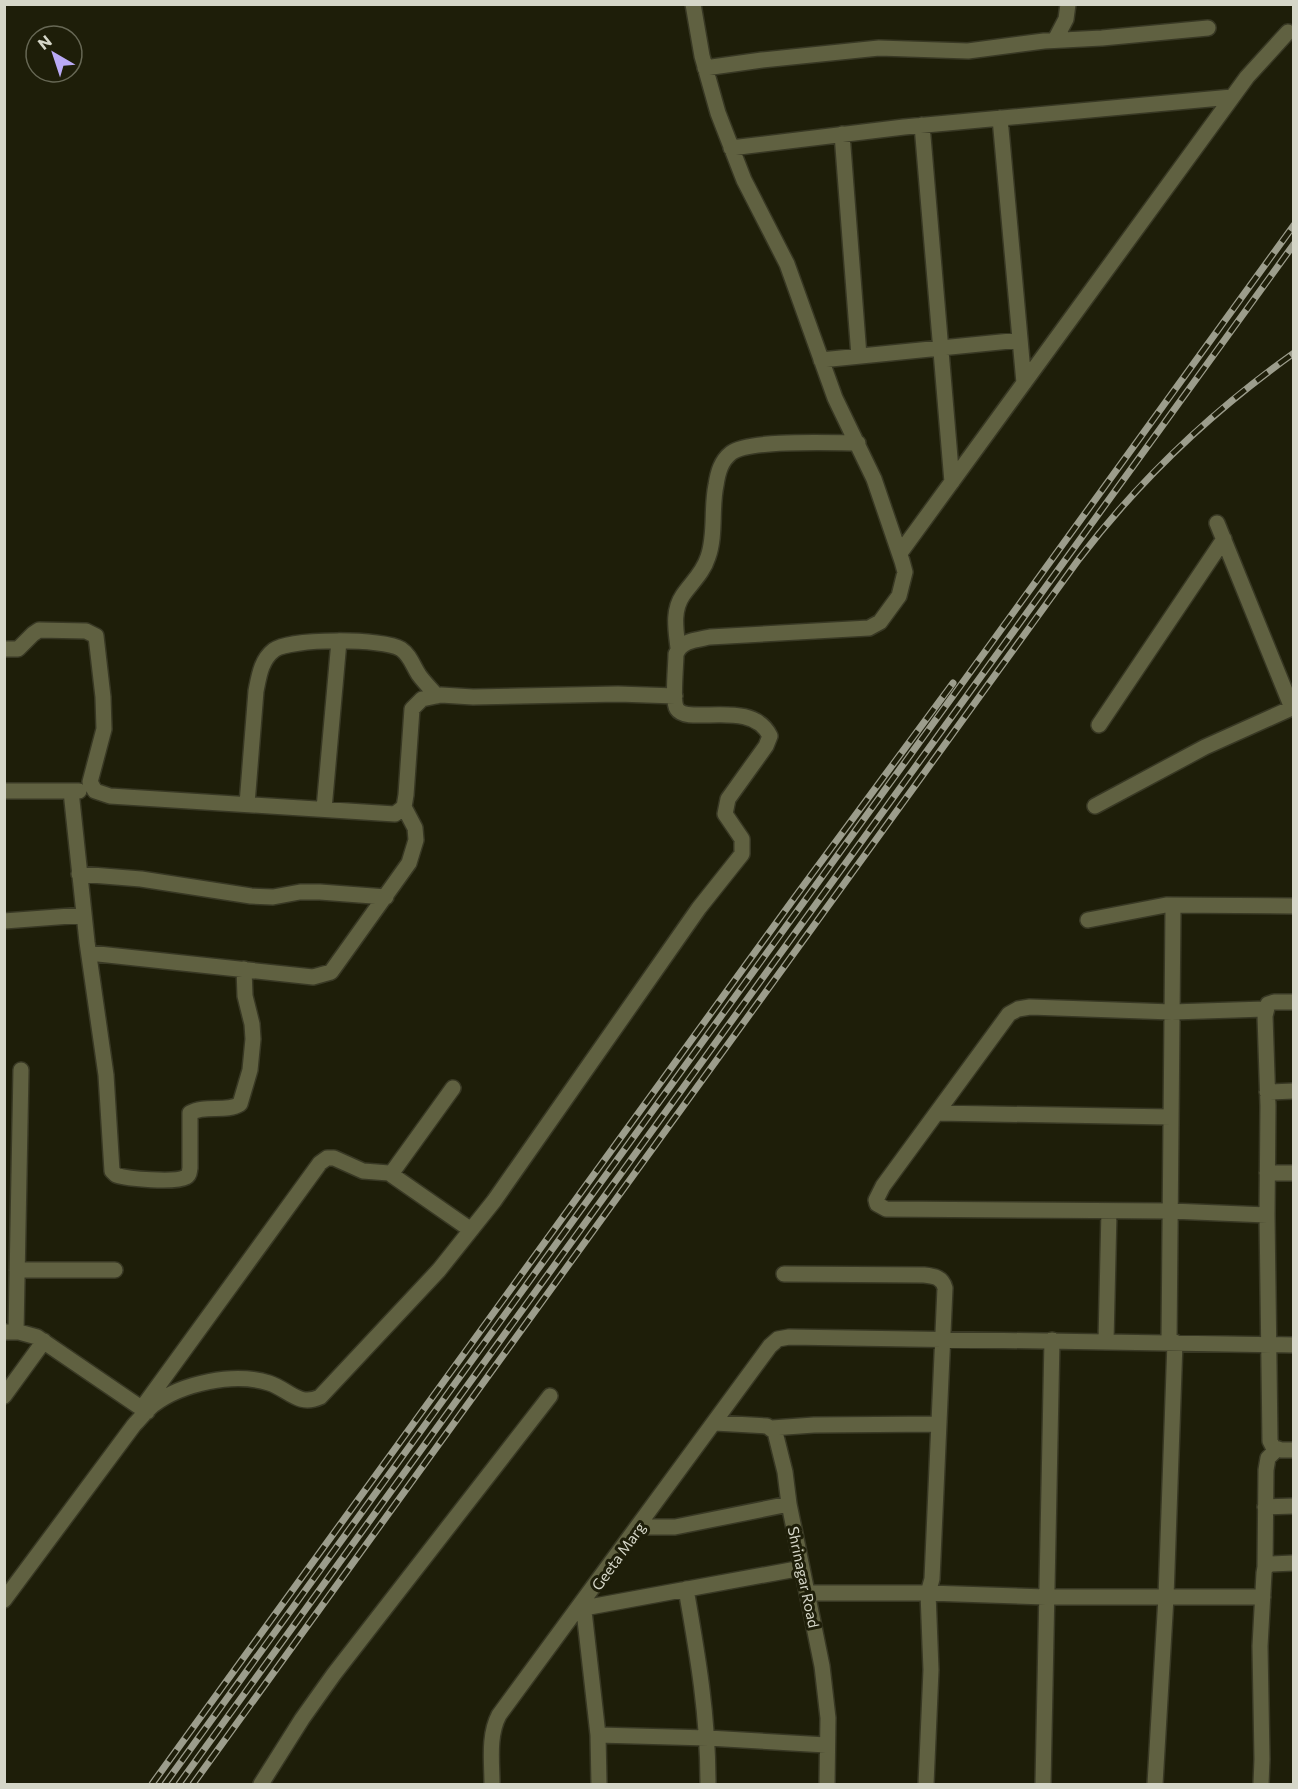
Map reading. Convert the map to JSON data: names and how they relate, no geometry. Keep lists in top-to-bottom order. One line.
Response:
{"streets":{"street":["Geeta Marg","Shrinagar Road"]},"north":"top left"}
